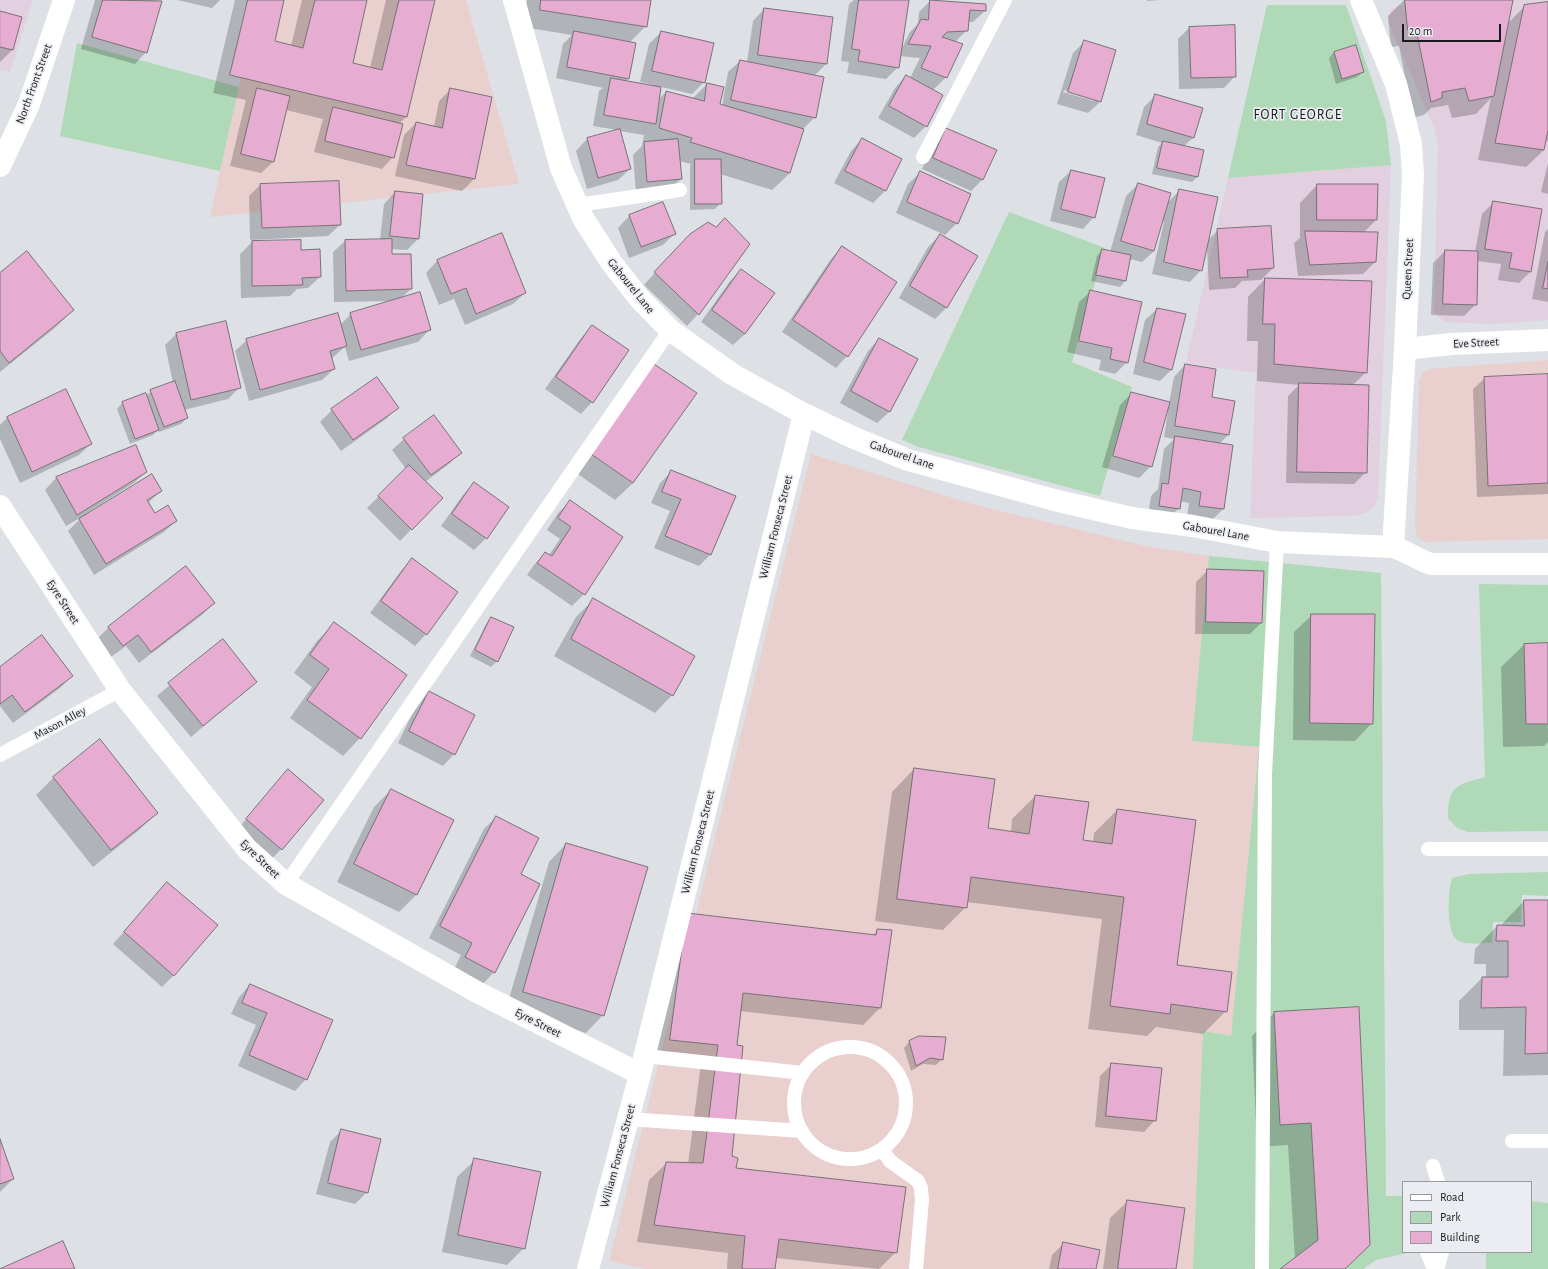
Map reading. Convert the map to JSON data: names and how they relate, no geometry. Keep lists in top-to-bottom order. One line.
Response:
{"streets":{"street":["North Front Street","Queen Street","Gabourel Lane","Eve Street","William Fonseca Street","Eyre Street"],"lane":["Mason Alley"]},"crossings":[["Queen Street","Gabourel Lane"],["Queen Street","Eve Street"],["Gabourel Lane","William Fonseca Street"],["William Fonseca Street","Eyre Street"],["Eyre Street","Mason Alley"]],"districts":["FORT GEORGE"],"legend":["Road","Park","Building"],"scale_bar":"20 m"}
